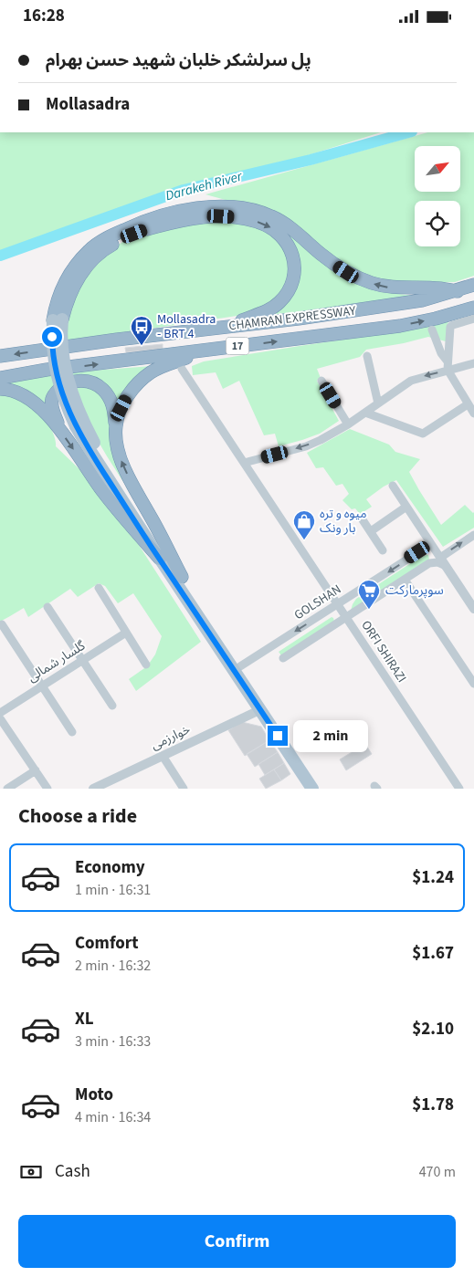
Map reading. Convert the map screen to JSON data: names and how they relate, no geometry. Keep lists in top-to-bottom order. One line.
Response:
{"streets":{"highway":["CHAMRAN EXPRESSWAY","17"],"street":["GOLSHAN","ORFI SHIRAZI","گلسار شمالی","خوارزمی"]},"crossings":[["GOLSHAN","ORFI SHIRAZI"]],"water":["Darakeh River"],"places":{"bus stop":["Mollasadra - BRT 4"],"shop":["میوه و تره بار ونک"],"supermarket":["سوپرمارکت"]},"north":"top right","page":{"status":"16:28","banner":["پل سرلشکر خلبان شهید حسن بهرام","Mollasadra"],"bubble":"2 min","heading":"Choose a ride","list":[{"name":"Economy","note":"1 min · 16:31","value":"$1.24"},{"name":"Comfort","note":"2 min · 16:32","value":"$1.67"},{"name":"XL","note":"3 min · 16:33","value":"$2.10"},{"name":"Moto","note":"4 min · 16:34","value":"$1.78"}],"pay":["Cash","470 m"],"buttons":"Confirm"}}
